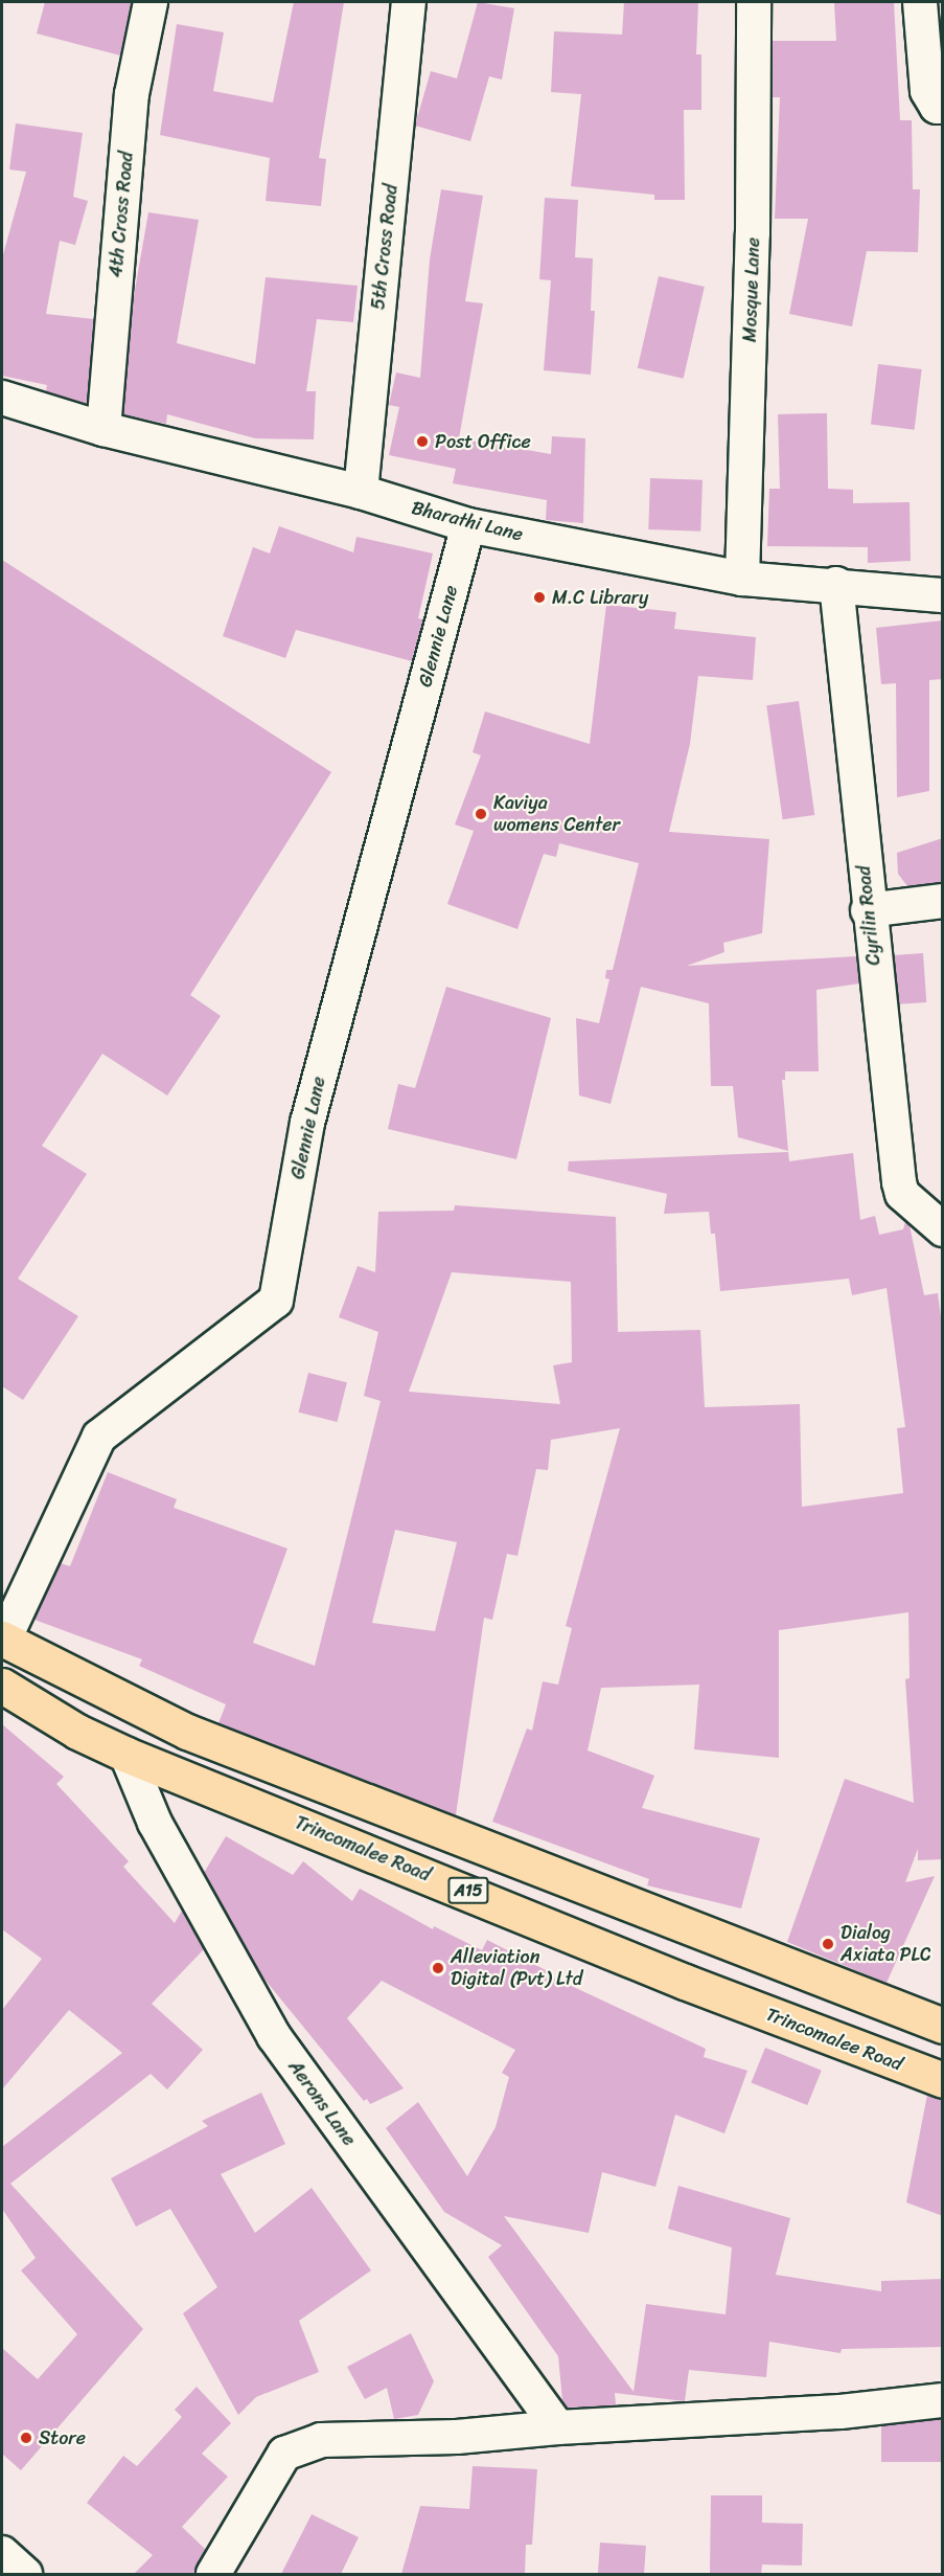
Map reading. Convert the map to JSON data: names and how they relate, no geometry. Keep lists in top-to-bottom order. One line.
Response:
{"streets":{"highway":["Trincomalee Road","A15"],"street":["4th Cross Road","5th Cross Road","Mosque Lane","Bharathi Lane","Glennie Lane","Cyrilin Road","Aerons Lane"]},"crossings":[["4th Cross Road","Bharathi Lane"],["5th Cross Road","Bharathi Lane"],["Mosque Lane","Bharathi Lane"],["Bharathi Lane","Glennie Lane"],["Bharathi Lane","Cyrilin Road"],["Glennie Lane","A15"],["Trincomalee Road","Aerons Lane"]],"places":["Post Office","M.C Library","Kaviya womens Center","Dialog Axiata PLC","Alleviation Digital (Pvt) Ltd","Store"]}
